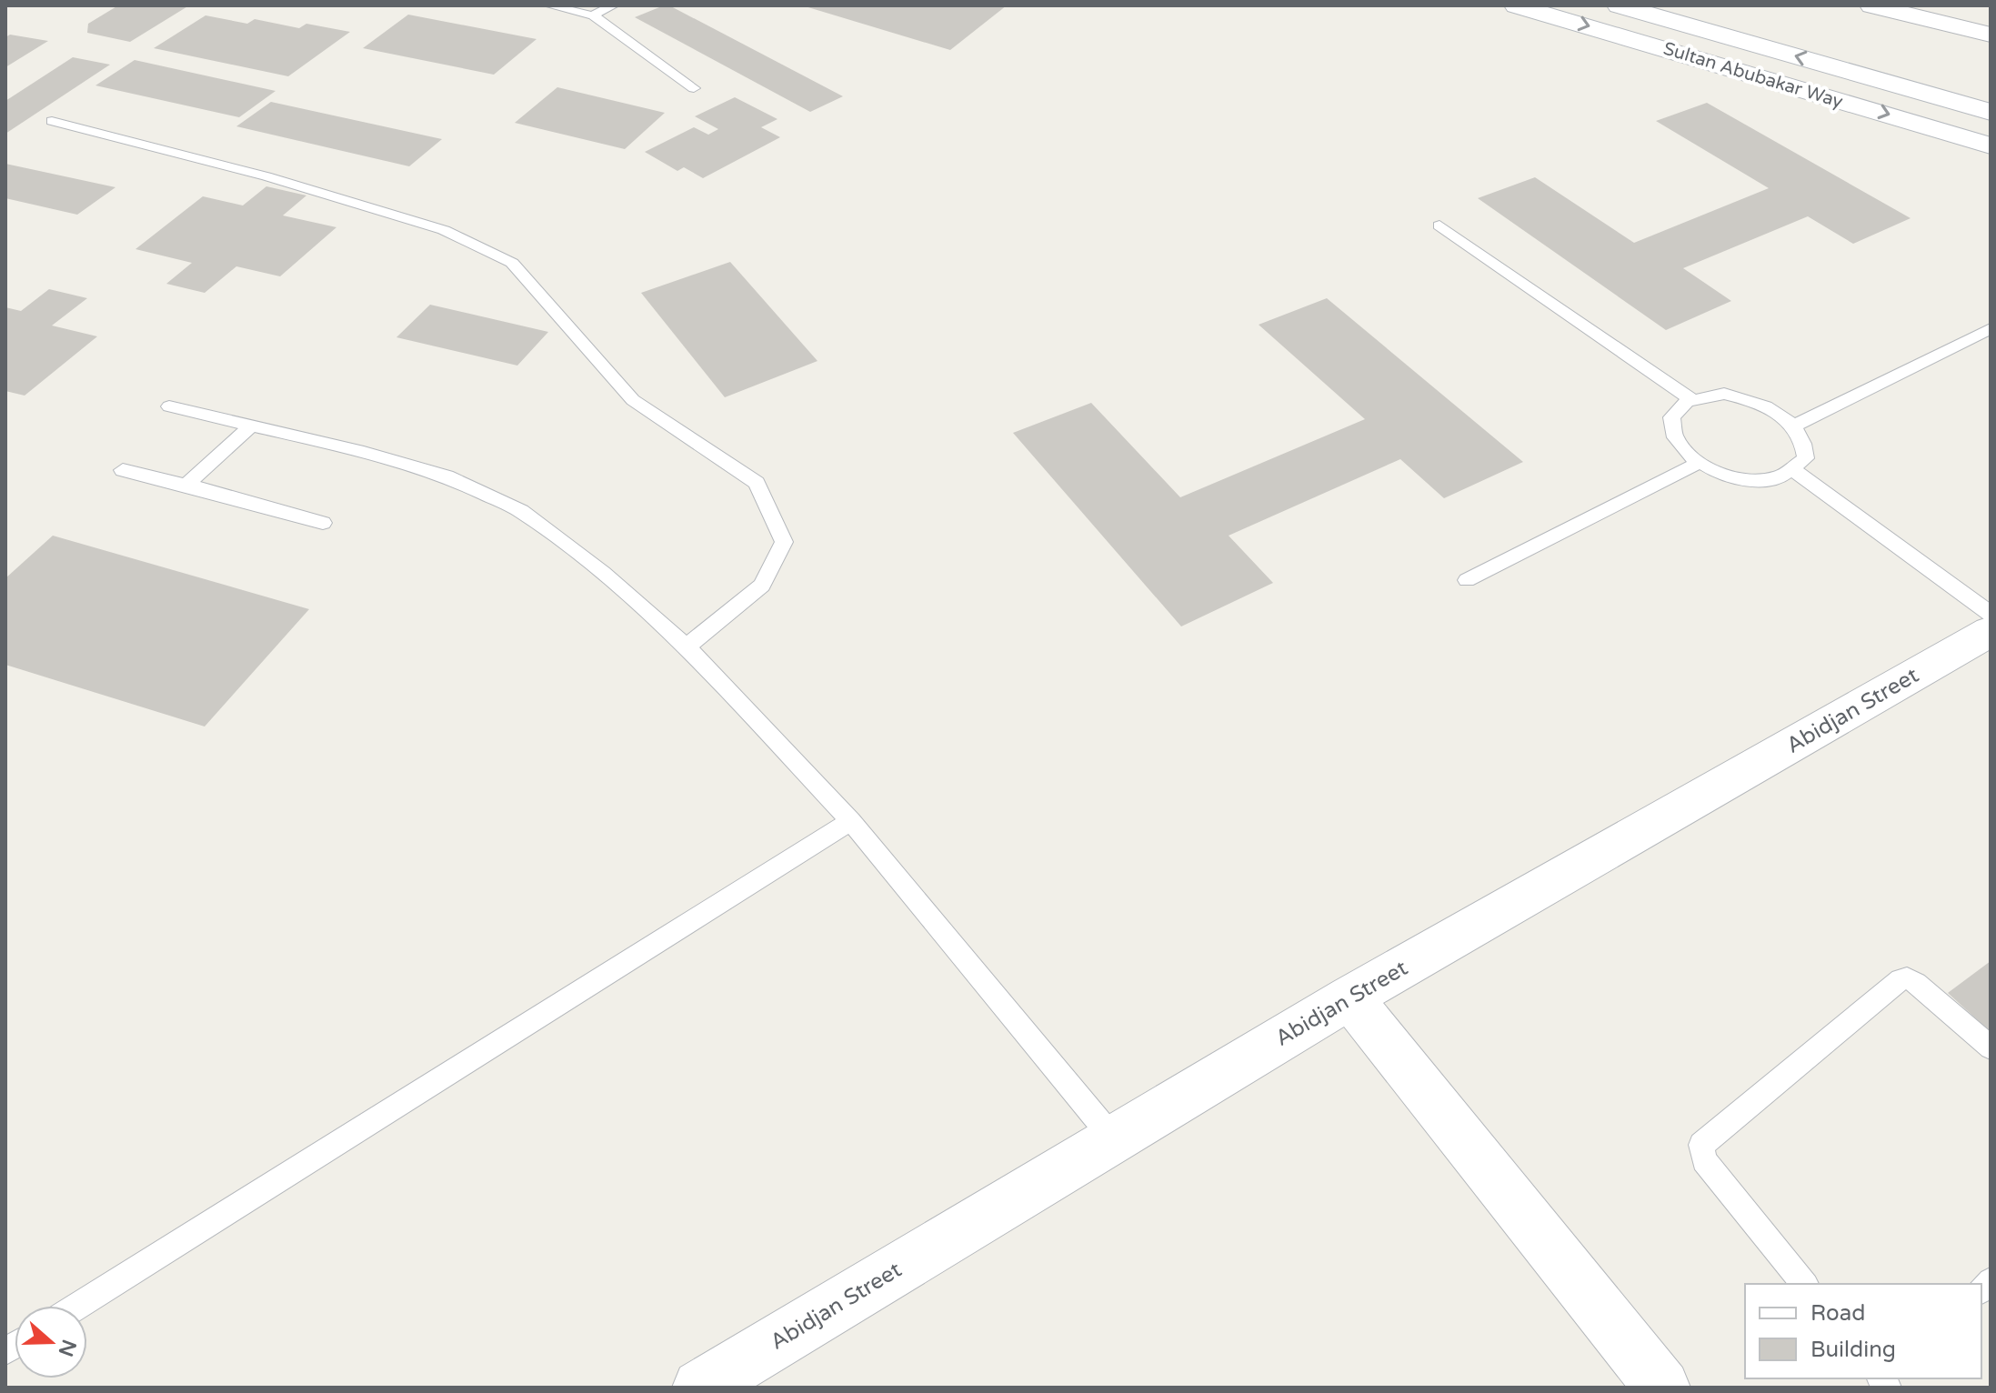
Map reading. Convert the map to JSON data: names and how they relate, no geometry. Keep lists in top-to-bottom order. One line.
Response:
{"streets":{"street":["Sultan Abubakar Way","Abidjan Street"]},"legend":["Road","Building"],"north":"right"}
